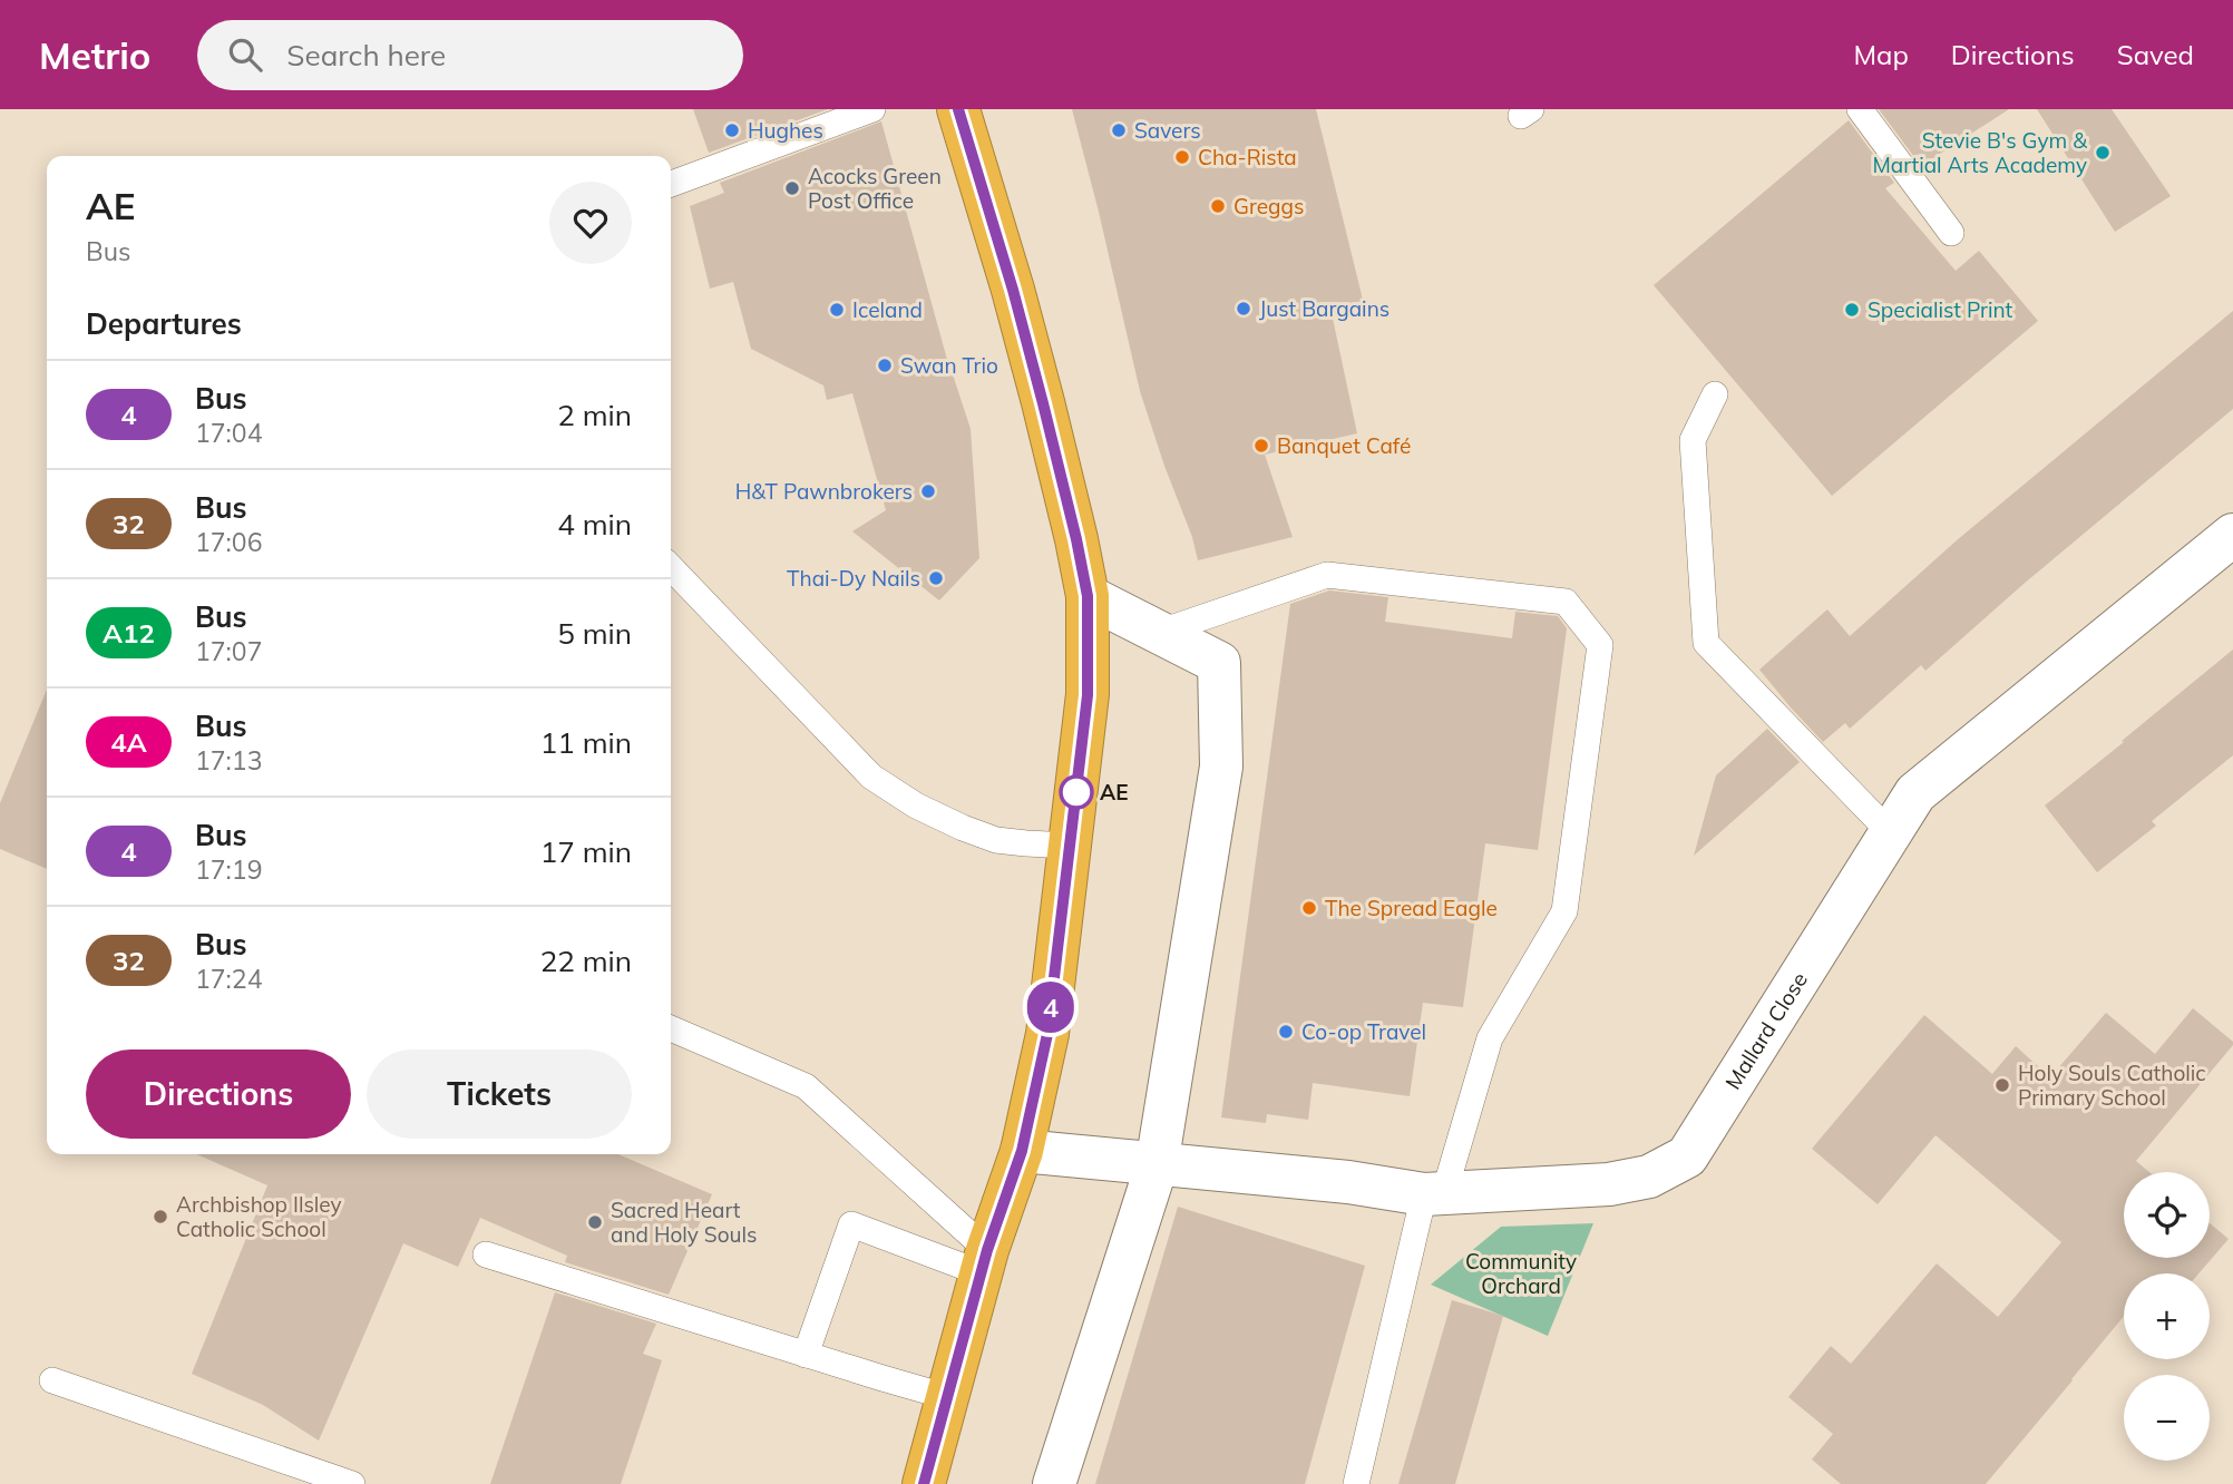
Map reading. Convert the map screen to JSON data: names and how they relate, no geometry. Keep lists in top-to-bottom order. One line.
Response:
{"streets":{"street":["Mallard Close"]},"parks":["Community Orchard"],"places":["Hughes","Savers","Stevie B's Gym & Martial Arts Academy","Cha-Rista","Acocks Green Post Office","Greggs","Just Bargains","Iceland","Specialist Print","Swan Trio","Banquet Café","H&T Pawnbrokers","Thai-Dy Nails","AE","The Spread Eagle","Co-op Travel","Holy Souls Catholic Primary School","Archbishop Ilsley Catholic School","Sacred Heart and Holy Souls"],"lines":["bus line 4"],"page":{"header":"Metrio","search":"Search here","nav":["Map","Directions","Saved"],"on_map":"4","heading":[["AE","Bus"],"Departures"],"list":[{"mark":"4","name":"Bus","note":"17:04","value":"2 min"},{"mark":"32","name":"Bus","note":"17:06","value":"4 min"},{"mark":"A12","name":"Bus","note":"17:07","value":"5 min"},{"mark":"4A","name":"Bus","note":"17:13","value":"11 min"},{"mark":"4","name":"Bus","note":"17:19","value":"17 min"},{"mark":"32","name":"Bus","note":"17:24","value":"22 min"}],"buttons":["Directions","Tickets"],"map_buttons":["+","−"]}}
